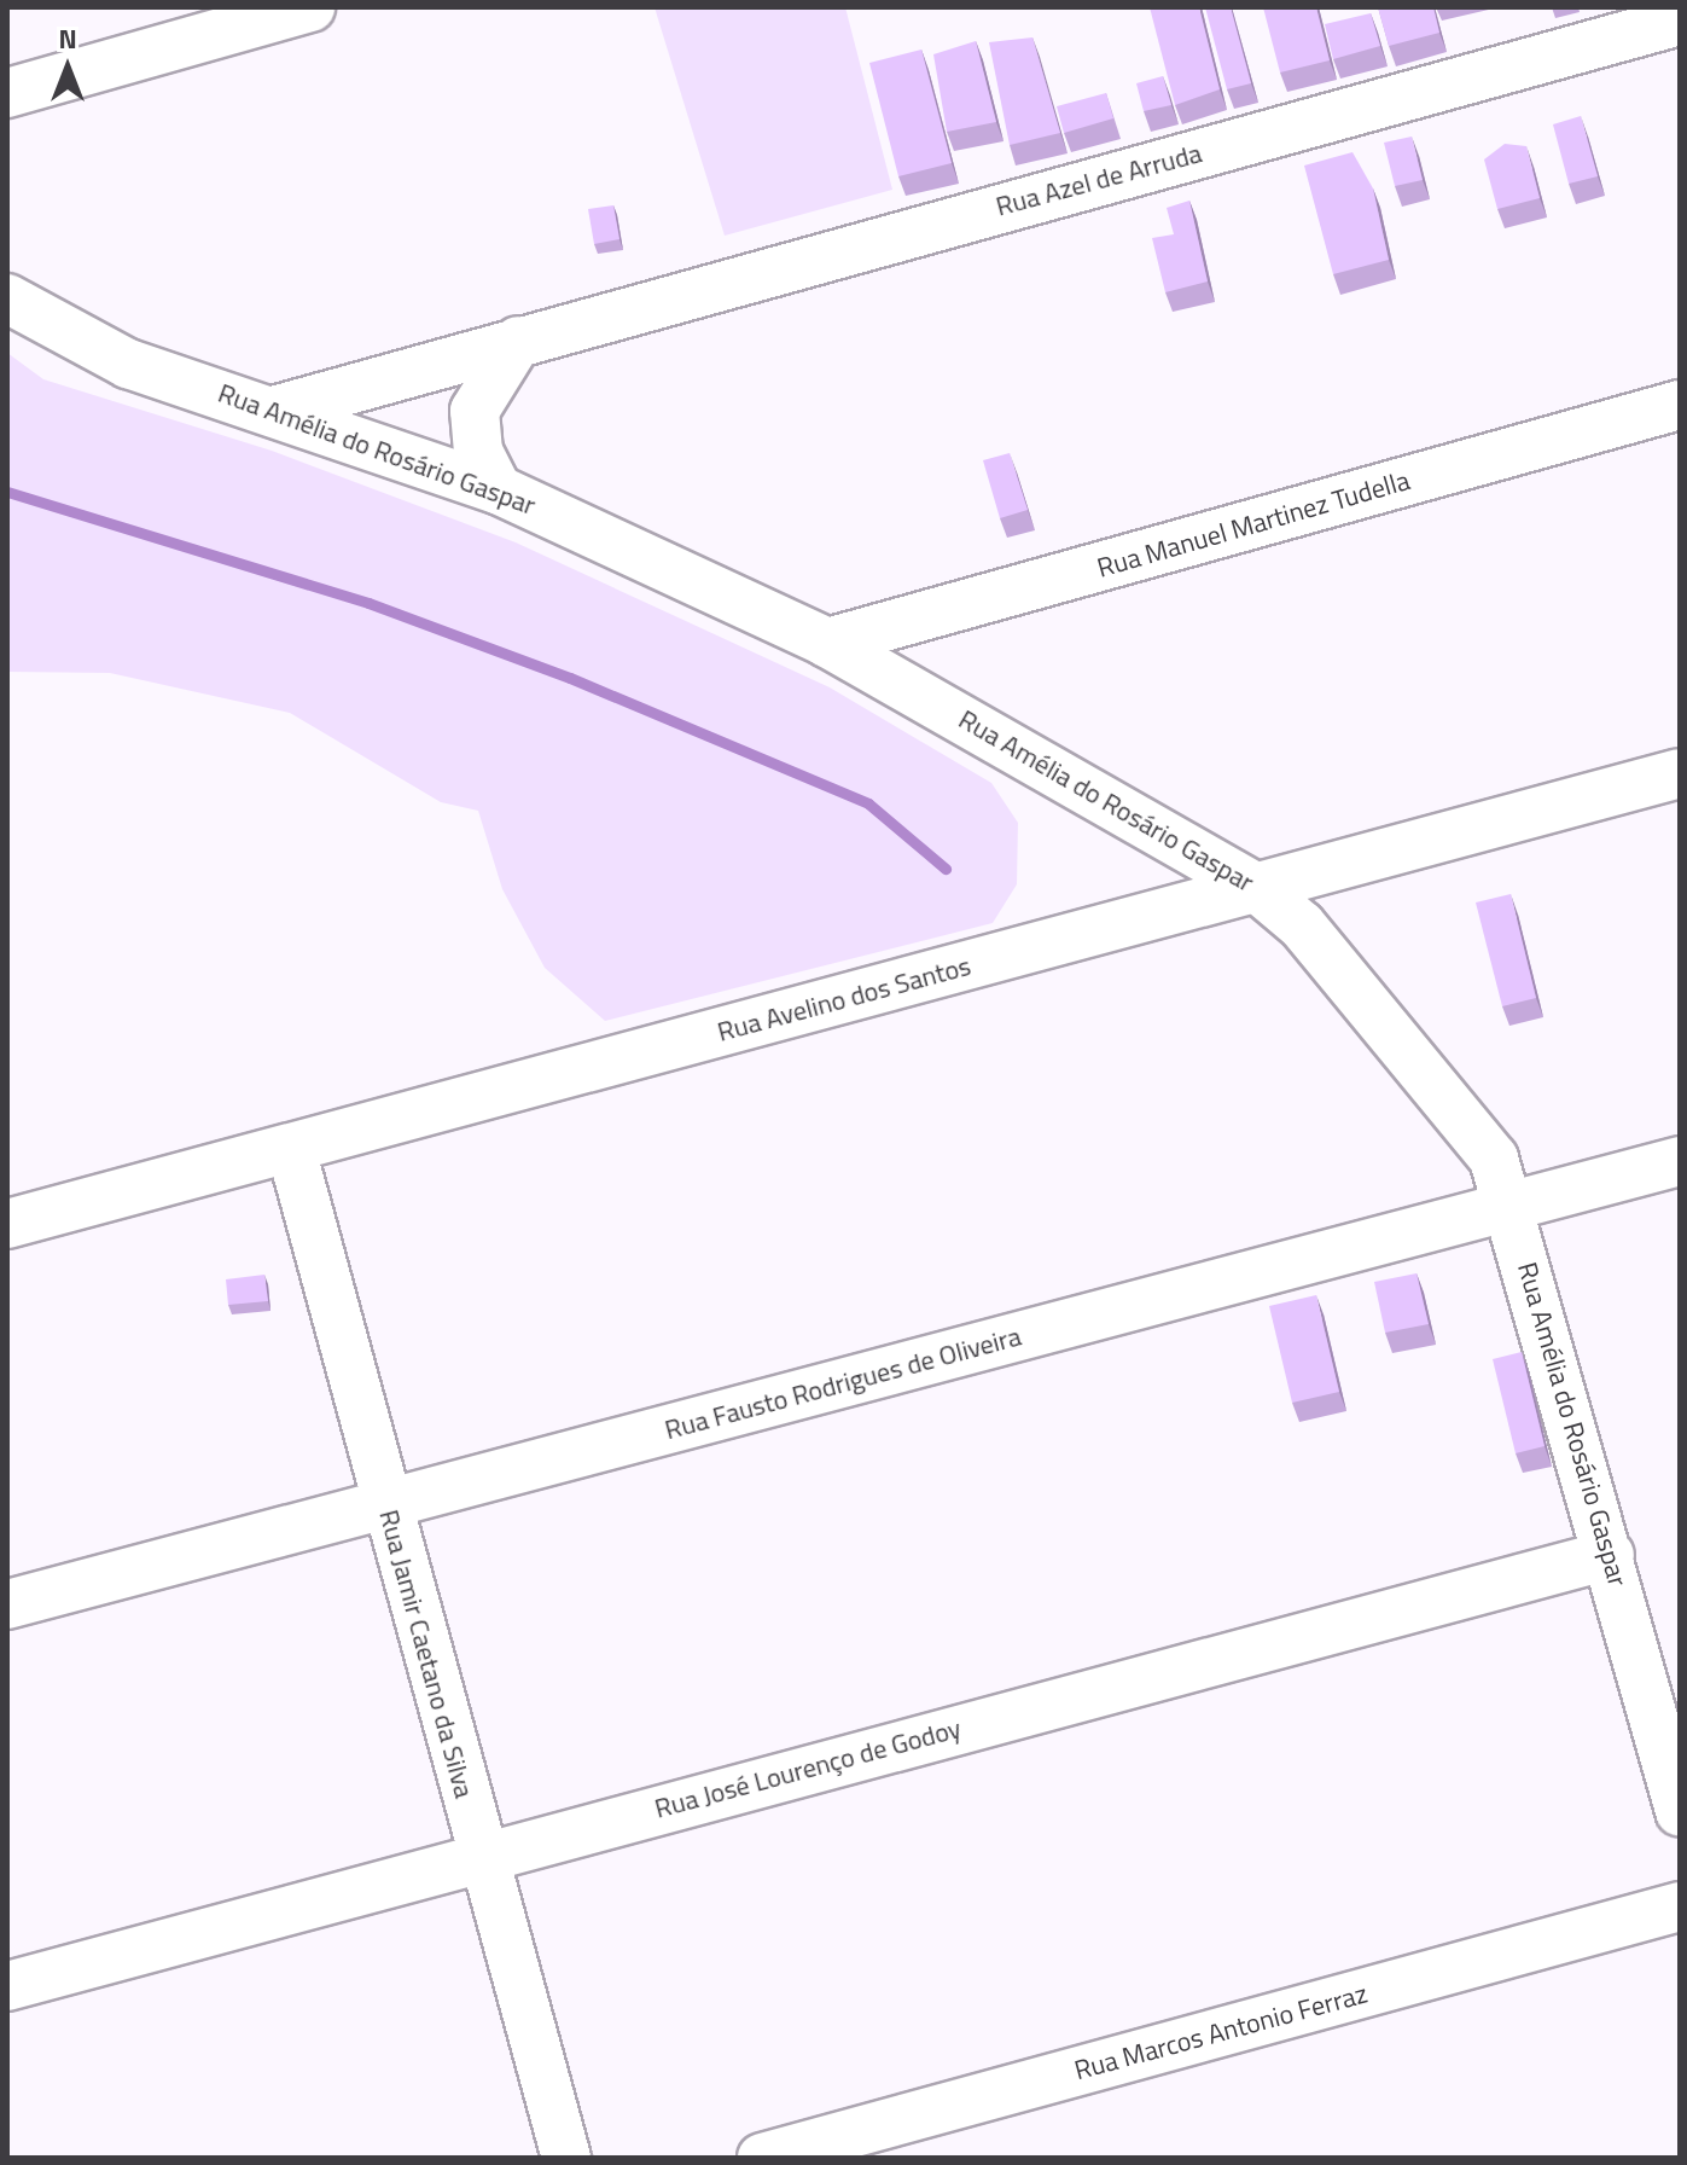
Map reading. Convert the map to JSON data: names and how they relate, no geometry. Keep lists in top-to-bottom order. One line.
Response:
{"streets":{"street":["Rua Azel de Arruda","Rua Amélia do Rosário Gaspar","Rua Manuel Martinez Tudella","Rua Avelino dos Santos","Rua Fausto Rodrigues de Oliveira","Rua Jamir Caetano da Silva","Rua José Lourenço de Godoy","Rua Marcos Antonio Ferraz"]},"crossings":[["Rua Azel de Arruda","Rua Amélia do Rosário Gaspar"],["Rua Amélia do Rosário Gaspar","Rua Manuel Martinez Tudella"],["Rua Amélia do Rosário Gaspar","Rua Avelino dos Santos"],["Rua Amélia do Rosário Gaspar","Rua Fausto Rodrigues de Oliveira"],["Rua Amélia do Rosário Gaspar","Rua José Lourenço de Godoy"],["Rua Avelino dos Santos","Rua Jamir Caetano da Silva"],["Rua Fausto Rodrigues de Oliveira","Rua Jamir Caetano da Silva"],["Rua Jamir Caetano da Silva","Rua José Lourenço de Godoy"]],"north":"top"}
